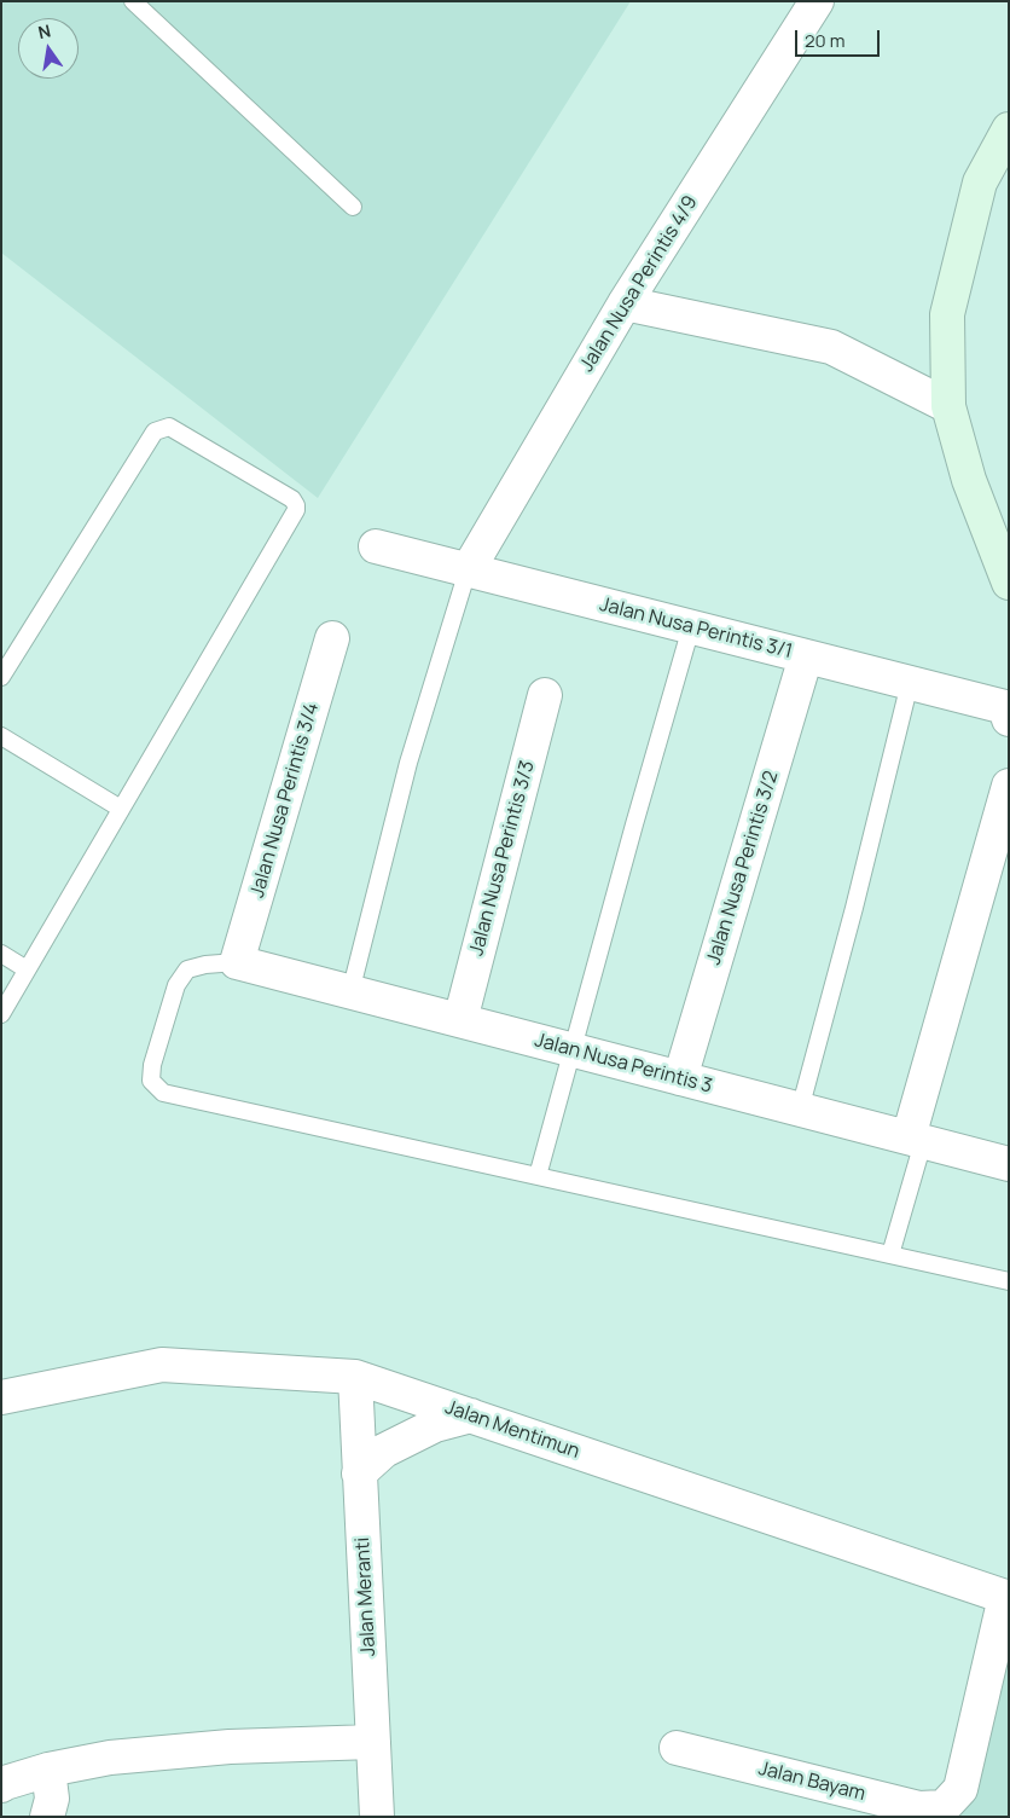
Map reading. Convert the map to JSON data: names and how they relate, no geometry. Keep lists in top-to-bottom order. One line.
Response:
{"streets":{"street":["Jalan Nusa Perintis 4/9","Jalan Nusa Perintis 3/1","Jalan Nusa Perintis 3/4","Jalan Nusa Perintis 3/3","Jalan Nusa Perintis 3/2","Jalan Nusa Perintis 3","Jalan Mentimun","Jalan Meranti","Jalan Bayam"]},"crossings":[["Jalan Nusa Perintis 4/9","Jalan Nusa Perintis 3/1"],["Jalan Nusa Perintis 3/1","Jalan Nusa Perintis 3/2"],["Jalan Nusa Perintis 3/4","Jalan Nusa Perintis 3"],["Jalan Nusa Perintis 3/3","Jalan Nusa Perintis 3"],["Jalan Nusa Perintis 3/2","Jalan Nusa Perintis 3"],["Jalan Mentimun","Jalan Meranti"],["Jalan Mentimun","Jalan Bayam"]],"scale_bar":"20 m","north":"top"}
